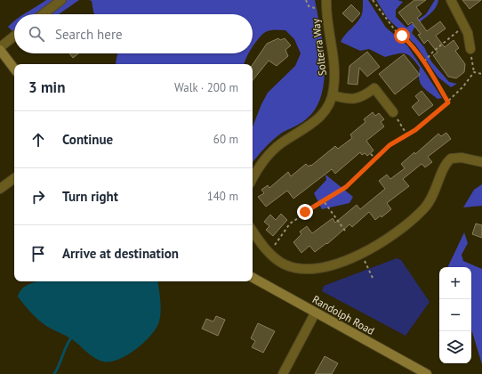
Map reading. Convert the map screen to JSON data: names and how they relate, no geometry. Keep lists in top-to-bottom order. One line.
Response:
{"streets":{"street":["Solterra Way","Randolph Road"]},"page":{"search":"Search here","heading":["3 min","Walk · 200 m"],"list":[["Continue","60 m"],["Turn right","140 m"],"Arrive at destination"],"map_buttons":["+","−"]}}
